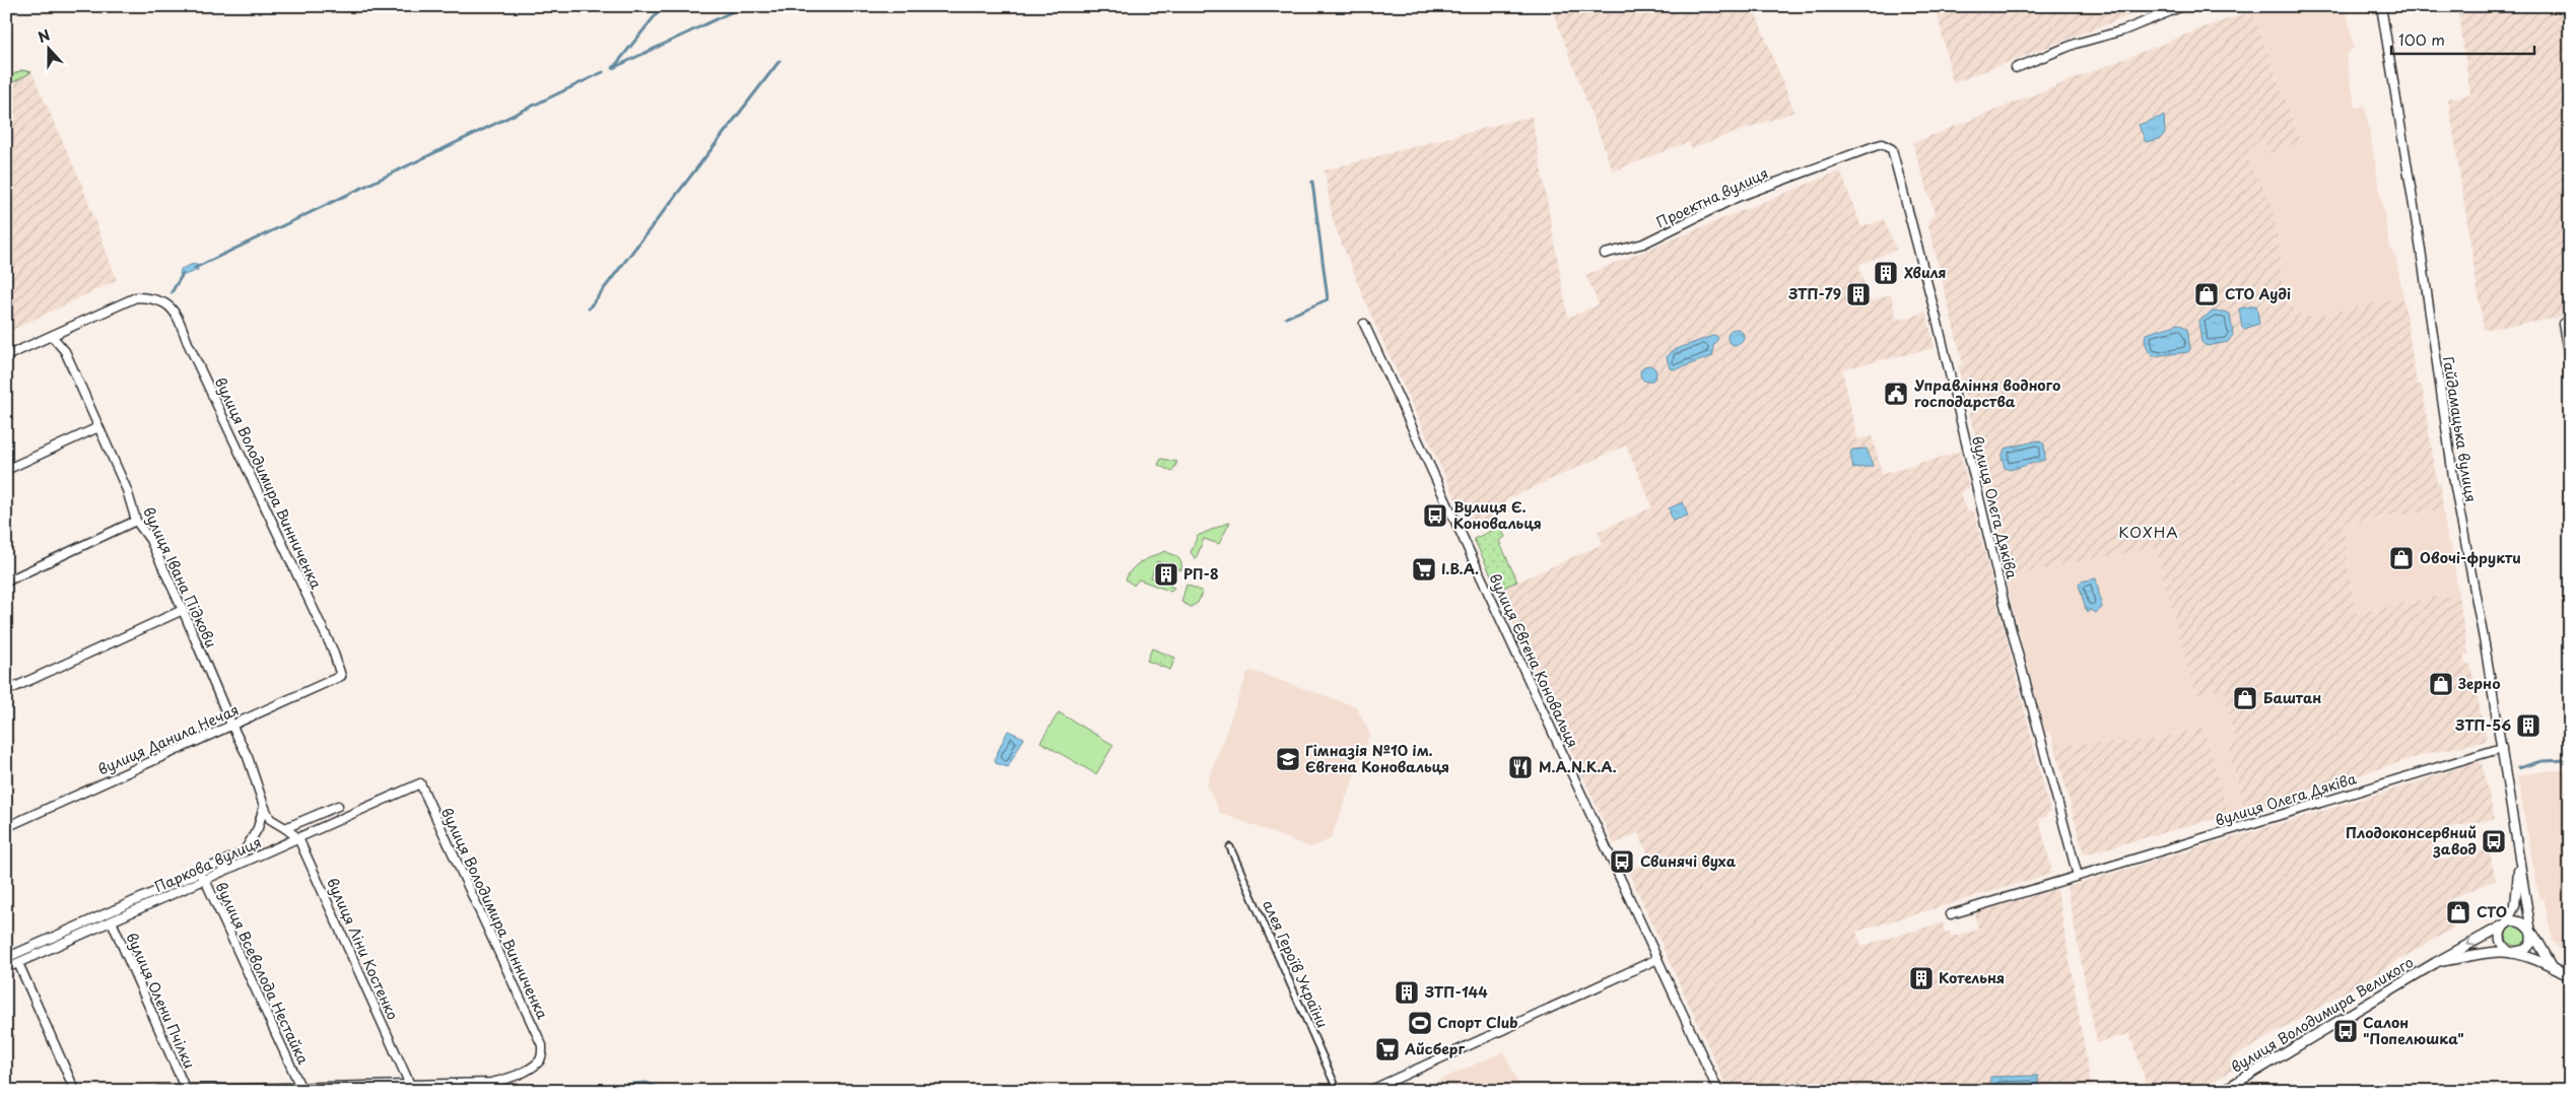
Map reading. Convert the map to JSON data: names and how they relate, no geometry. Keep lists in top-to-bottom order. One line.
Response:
{"streets":{"street":["Проектна вулиця","Гайдамацька вулиця","вулиця Володимира Винниченка","вулиця Олега Дяківа","вулиця Івана Підкови","вулиця Євгена Коновальця","вулиця Данила Нечая","Паркова вулиця","вулиця Ліни Костенко","алея Героїв України","вулиця Всеволода Нестайка","вулиця Олени Пчілки","вулиця Володимира Великого"]},"crossings":[["Проектна вулиця","вулиця Олега Дяківа"],["Гайдамацька вулиця","вулиця Олега Дяківа"],["Гайдамацька вулиця","вулиця Володимира Великого"],["вулиця Володимира Винниченка","вулиця Івана Підкови"],["вулиця Володимира Винниченка","вулиця Данила Нечая"],["вулиця Володимира Винниченка","Паркова вулиця"],["вулиця Володимира Винниченка","вулиця Ліни Костенко"],["вулиця Івана Підкови","вулиця Данила Нечая"],["вулиця Івана Підкови","Паркова вулиця"],["Паркова вулиця","вулиця Ліни Костенко"],["Паркова вулиця","вулиця Всеволода Нестайка"],["Паркова вулиця","вулиця Олени Пчілки"]],"districts":["КОХНА"],"places":{"building":["Хвиля","ЗТП-79","РП-8","ЗТП-56","Котельня","ЗТП-144"],"shop":["СТО Ауді","Овочі-фрукти","Зерно","Баштан","СТО"],"public building":["Управління водного господарства"],"bus stop":["Вулиця Є. Коновальця","Плодоконсервний завод","Свинячі вуха","Салон \"Попелюшка\""],"supermarket":["І.В.А.","Айсберг"],"school or university":["Гімназія №10 ім. Євгена Коновальця"],"restaurant":["M.A.N.K.A."],"sports":["Спорт Club"]},"scale_bar":"100 m","north":"top"}
